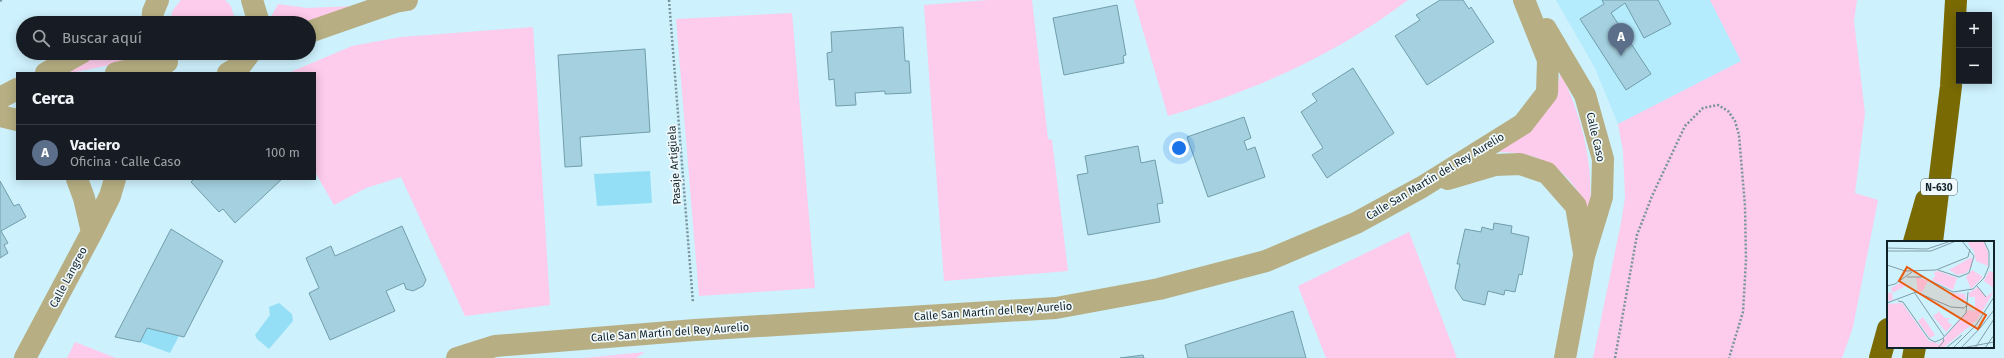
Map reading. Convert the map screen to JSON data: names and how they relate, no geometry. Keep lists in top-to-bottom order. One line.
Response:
{"streets":{"highway":["N-630"],"street":["Calle Caso","Calle San Martín del Rey Aurelio","Calle Langreo"],"path":["Pasaje Artigüela"]},"crossings":[["Pasaje Artigüela","Calle San Martín del Rey Aurelio"]],"page":{"map_buttons":["+","−"],"search":"Buscar aquí","pins":"A","heading":"Cerca","list":[{"mark":"A","name":"Vaciero","note":"Oficina · Calle Caso","value":"100 m"}]}}
